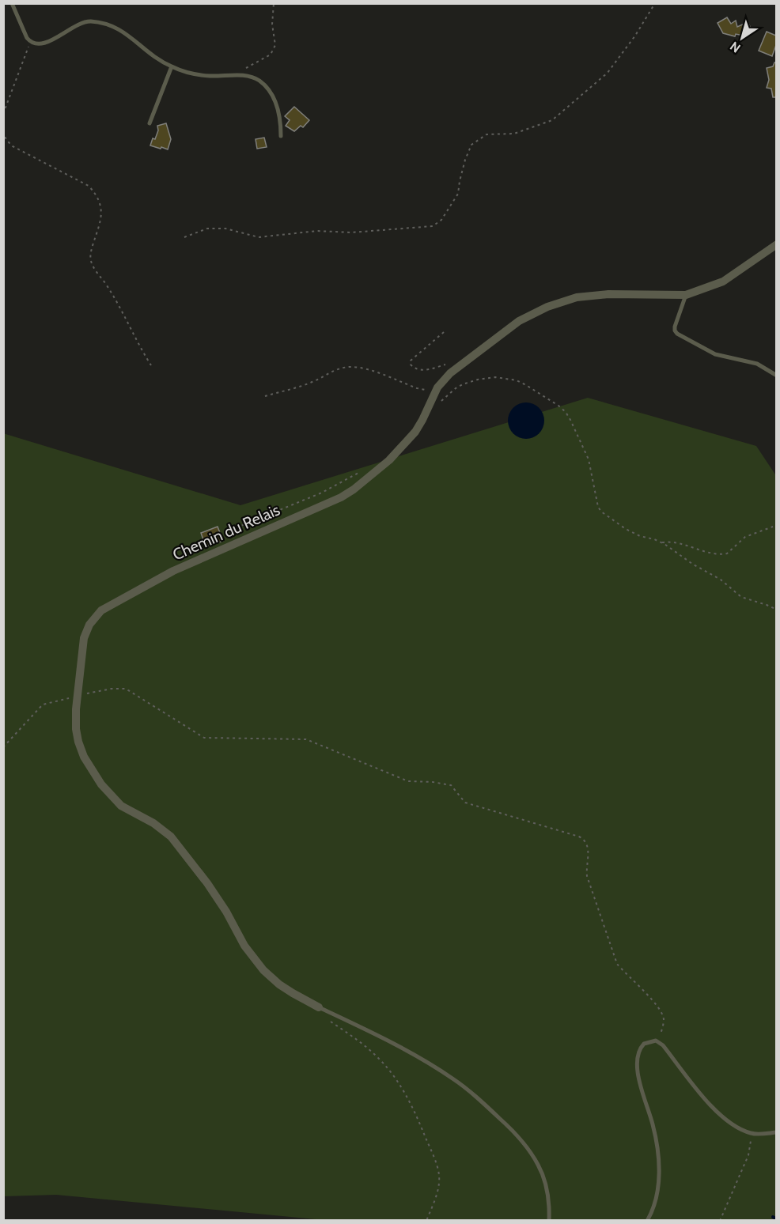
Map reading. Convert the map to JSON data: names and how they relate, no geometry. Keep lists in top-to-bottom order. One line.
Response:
{"streets":{"street":["Chemin du Relais"]},"north":"bottom left"}
